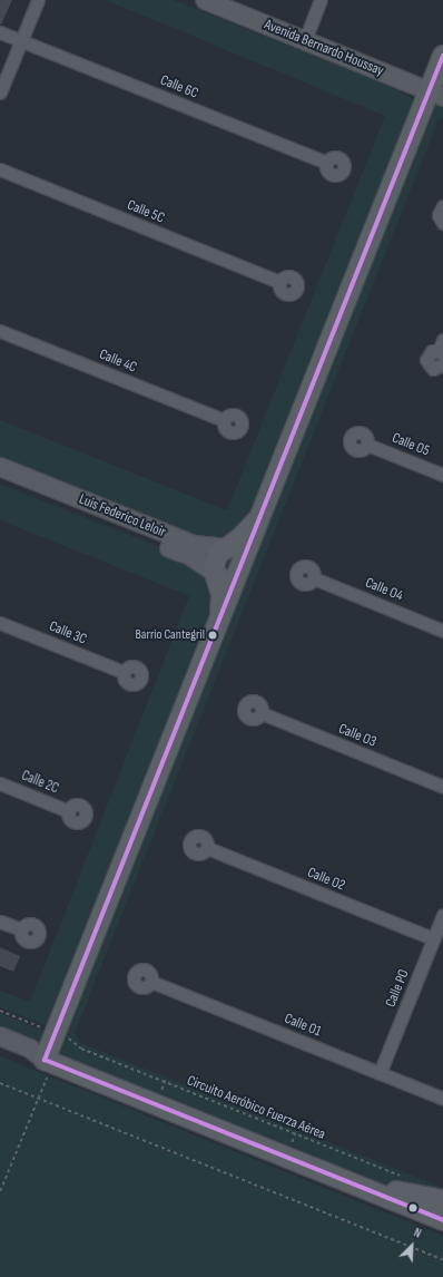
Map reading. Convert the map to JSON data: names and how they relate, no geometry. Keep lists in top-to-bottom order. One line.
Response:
{"streets":{"street":["Avenida Bernardo Houssay","Calle 6C","Calle 5C","Calle 4C","Calle O5","Luis Federico Leloir","Calle O4","Calle 3C","Calle O3","Calle 2C","Calle O2","Calle PO","Calle O1"],"path":["Circuito Aeróbico Fuerza Aérea"]},"crossings":[["Calle O2","Calle PO"],["Calle PO","Calle O1"]],"places":["Barrio Cantegril"],"north":"top right"}
